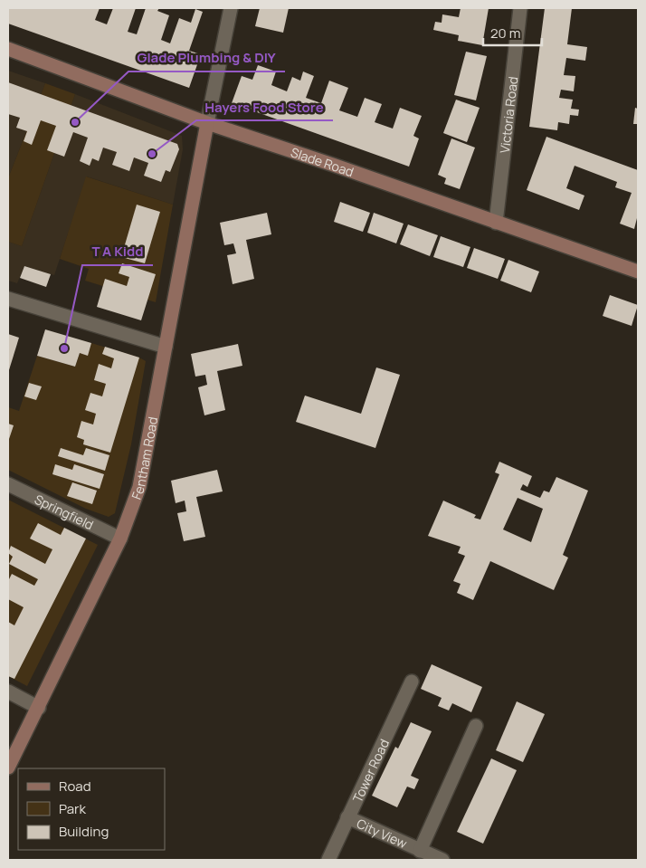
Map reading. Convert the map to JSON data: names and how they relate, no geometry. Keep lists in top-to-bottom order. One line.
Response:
{"streets":{"street":["Victoria Road","Slade Road","Fentham Road","Springfield","Tower Road","City View"]},"crossings":[["Victoria Road","Slade Road"],["Slade Road","Fentham Road"],["Fentham Road","Springfield"],["Tower Road","City View"]],"places":["Glade Plumbing & DIY","Hayers Food Store","T A Kidd"],"legend":["Road","Park","Building"],"scale_bar":"20 m"}
